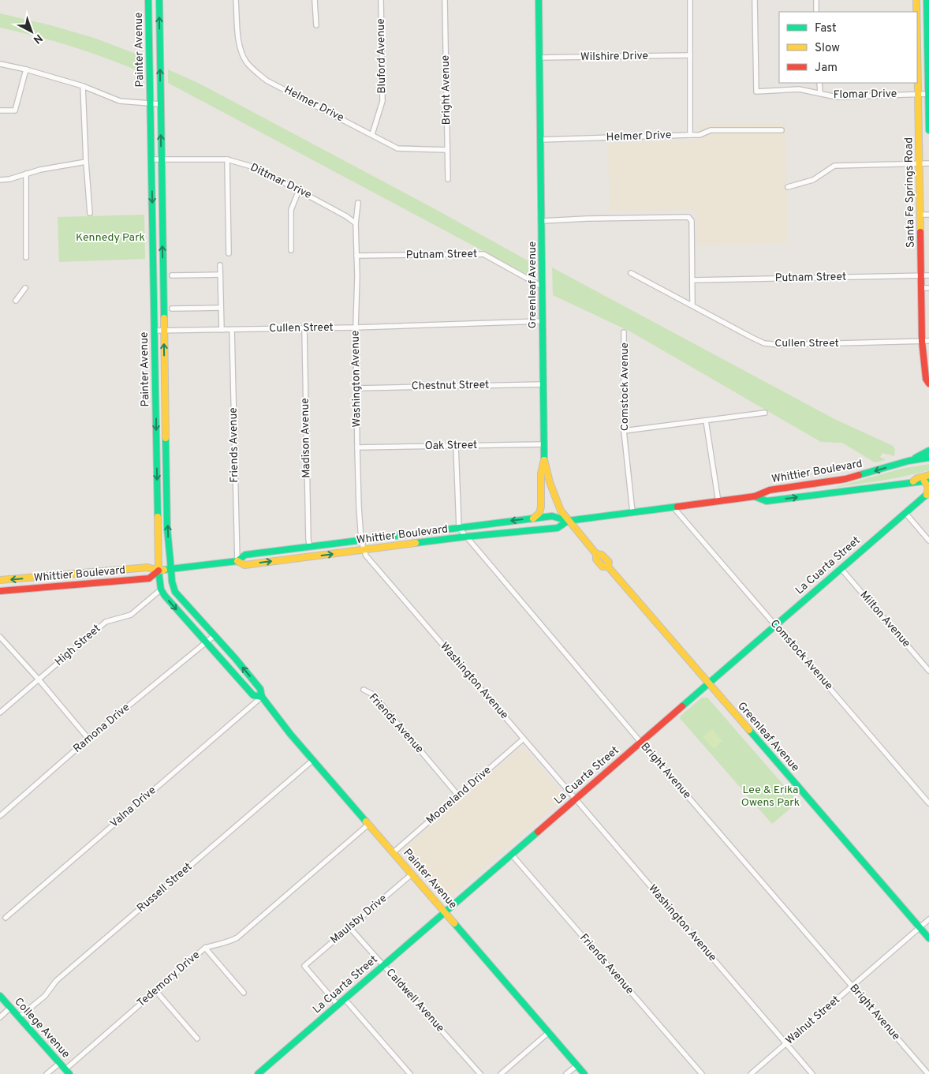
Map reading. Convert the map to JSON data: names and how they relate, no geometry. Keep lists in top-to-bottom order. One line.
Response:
{"streets":{"main road":["Painter Avenue","Santa Fe Springs Road","Greenleaf Avenue","Whittier Boulevard","La Cuarta Street","College Avenue"],"street":["Bluford Avenue","Wilshire Drive","Bright Avenue","Flomar Drive","Helmer Drive","Dittmar Drive","Putnam Street","Cullen Street","Washington Avenue","Chestnut Street","Comstock Avenue","Madison Avenue","Friends Avenue","Oak Street","Milton Avenue","High Street","Ramona Drive","Mooreland Drive","Valna Drive","Russell Street","Maulsby Drive","Tedemory Drive","Caldwell Avenue","Walnut Street"]},"crossings":[["Painter Avenue","Dittmar Drive"],["Painter Avenue","Cullen Street"],["Painter Avenue","Whittier Boulevard"],["Painter Avenue","La Cuarta Street"],["Painter Avenue","High Street"],["Painter Avenue","Ramona Drive"],["Painter Avenue","Mooreland Drive"],["Painter Avenue","Valna Drive"],["Painter Avenue","Russell Street"],["Painter Avenue","Maulsby Drive"],["Painter Avenue","Tedemory Drive"],["Bluford Avenue","Helmer Drive"],["Wilshire Drive","Greenleaf Avenue"],["Bright Avenue","Helmer Drive"],["Bright Avenue","Whittier Boulevard"],["Bright Avenue","La Cuarta Street"],["Bright Avenue","Walnut Street"],["Flomar Drive","Santa Fe Springs Road"],["Helmer Drive","Greenleaf Avenue"],["Dittmar Drive","Washington Avenue"],["Santa Fe Springs Road","Putnam Street"],["Santa Fe Springs Road","Cullen Street"],["Putnam Street","Greenleaf Avenue"],["Putnam Street","Washington Avenue"],["Greenleaf Avenue","Cullen Street"],["Greenleaf Avenue","Chestnut Street"],["Greenleaf Avenue","Oak Street"],["Greenleaf Avenue","Whittier Boulevard"],["Greenleaf Avenue","La Cuarta Street"],["Greenleaf Avenue","Walnut Street"],["Cullen Street","Washington Avenue"],["Cullen Street","Madison Avenue"],["Cullen Street","Friends Avenue"],["Washington Avenue","Chestnut Street"],["Washington Avenue","Oak Street"],["Washington Avenue","Whittier Boulevard"],["Washington Avenue","La Cuarta Street"],["Washington Avenue","Mooreland Drive"],["Washington Avenue","Walnut Street"],["Comstock Avenue","Whittier Boulevard"],["Comstock Avenue","La Cuarta Street"],["Madison Avenue","Whittier Boulevard"],["Friends Avenue","Whittier Boulevard"],["Friends Avenue","La Cuarta Street"],["Friends Avenue","Mooreland Drive"],["La Cuarta Street","Milton Avenue"],["La Cuarta Street","Maulsby Drive"],["La Cuarta Street","Caldwell Avenue"],["Russell Street","College Avenue"],["Maulsby Drive","Caldwell Avenue"],["Tedemory Drive","College Avenue"]],"parks":["Kennedy Park","Lee & Erika Owens Park"],"legend":["Fast","Slow","Jam"],"north":"bottom right"}
